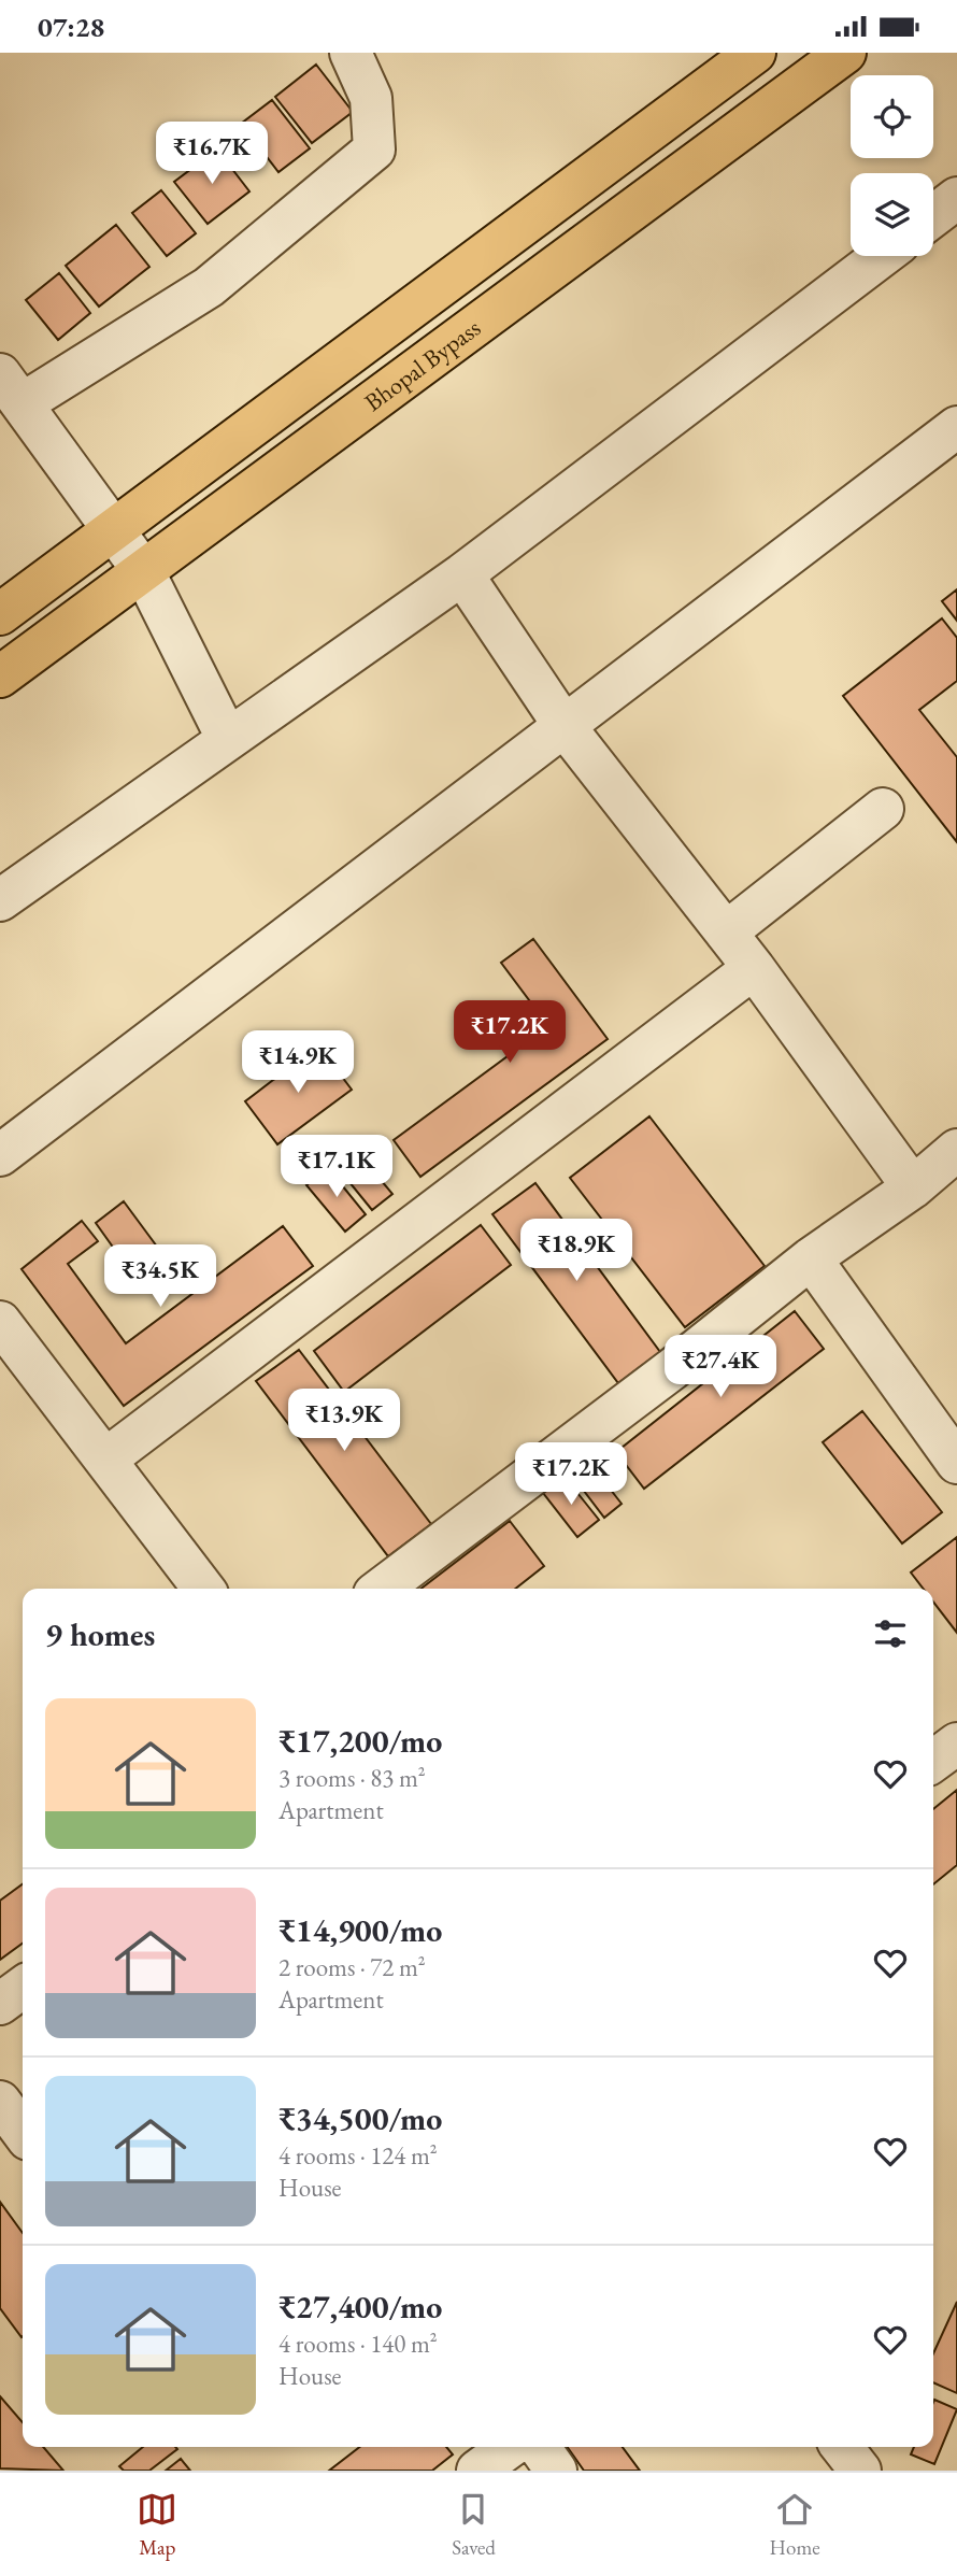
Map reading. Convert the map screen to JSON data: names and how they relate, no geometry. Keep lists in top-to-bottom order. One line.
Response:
{"streets":{"main road":["Bhopal Bypass"]},"page":{"status":"07:28","price":["₹16.7K","₹17.2K","₹14.9K","₹17.1K","₹18.9K","₹34.5K","₹27.4K","₹13.9K","₹17.2K"],"heading":"9 homes","list":[{"name":"₹17,200/mo","note":"3 rooms · 83 m² · Apartment"},{"name":"₹14,900/mo","note":"2 rooms · 72 m² · Apartment"},{"name":"₹34,500/mo","note":"4 rooms · 124 m² · House"},{"name":"₹27,400/mo","note":"4 rooms · 140 m² · House"}],"tabs":["Map","Saved","Home"]}}
